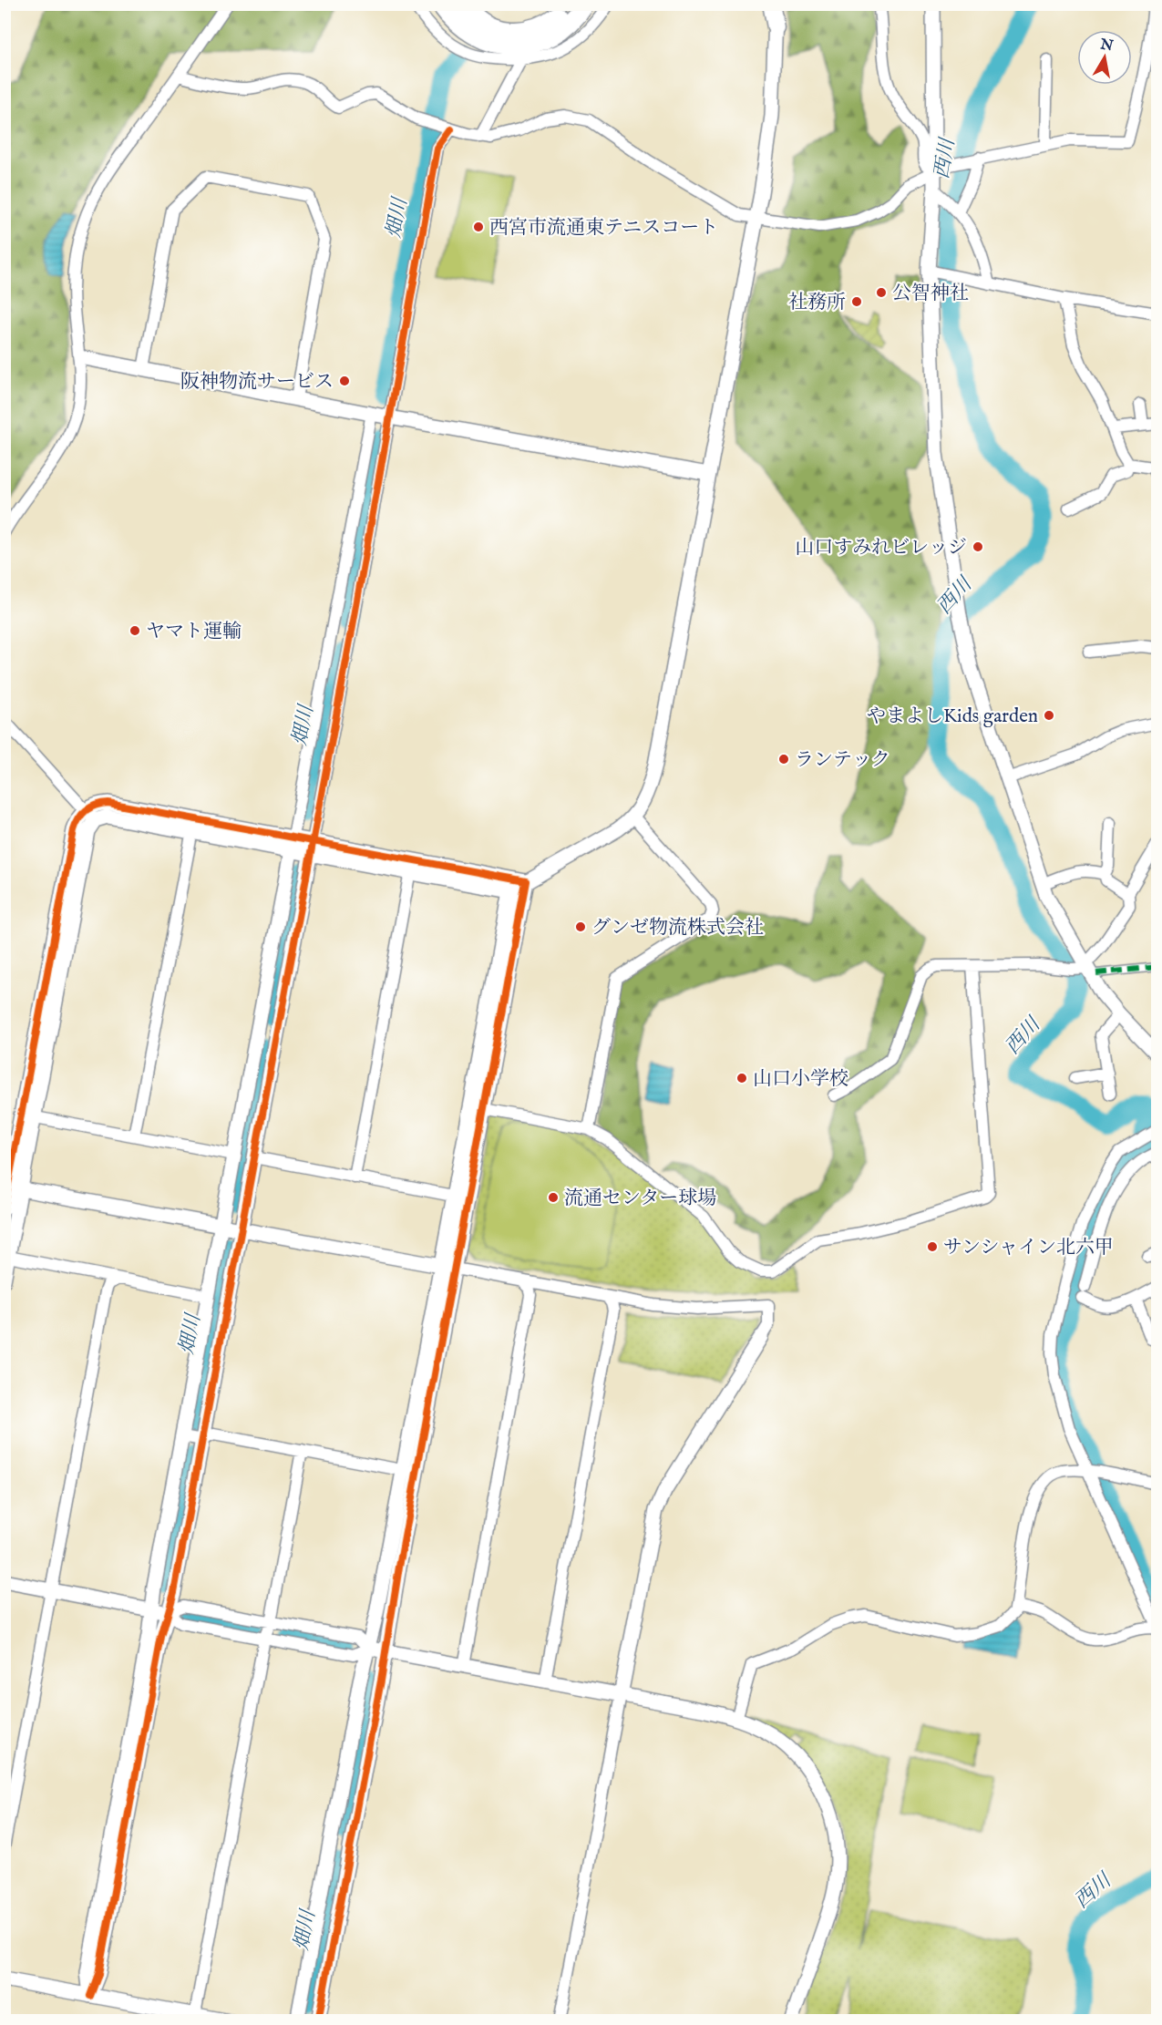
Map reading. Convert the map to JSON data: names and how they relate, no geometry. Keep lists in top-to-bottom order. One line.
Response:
{"water":["西川","畑川"],"places":["西宮市流通東テニスコート","公智神社","社務所","阪神物流サービス","山口すみれビレッジ","ヤマト運輸","やまよしKids garden","ランテック","グンゼ物流株式会社","山口小学校","流通センター球場","サンシャイン北六甲"],"north":"top"}
